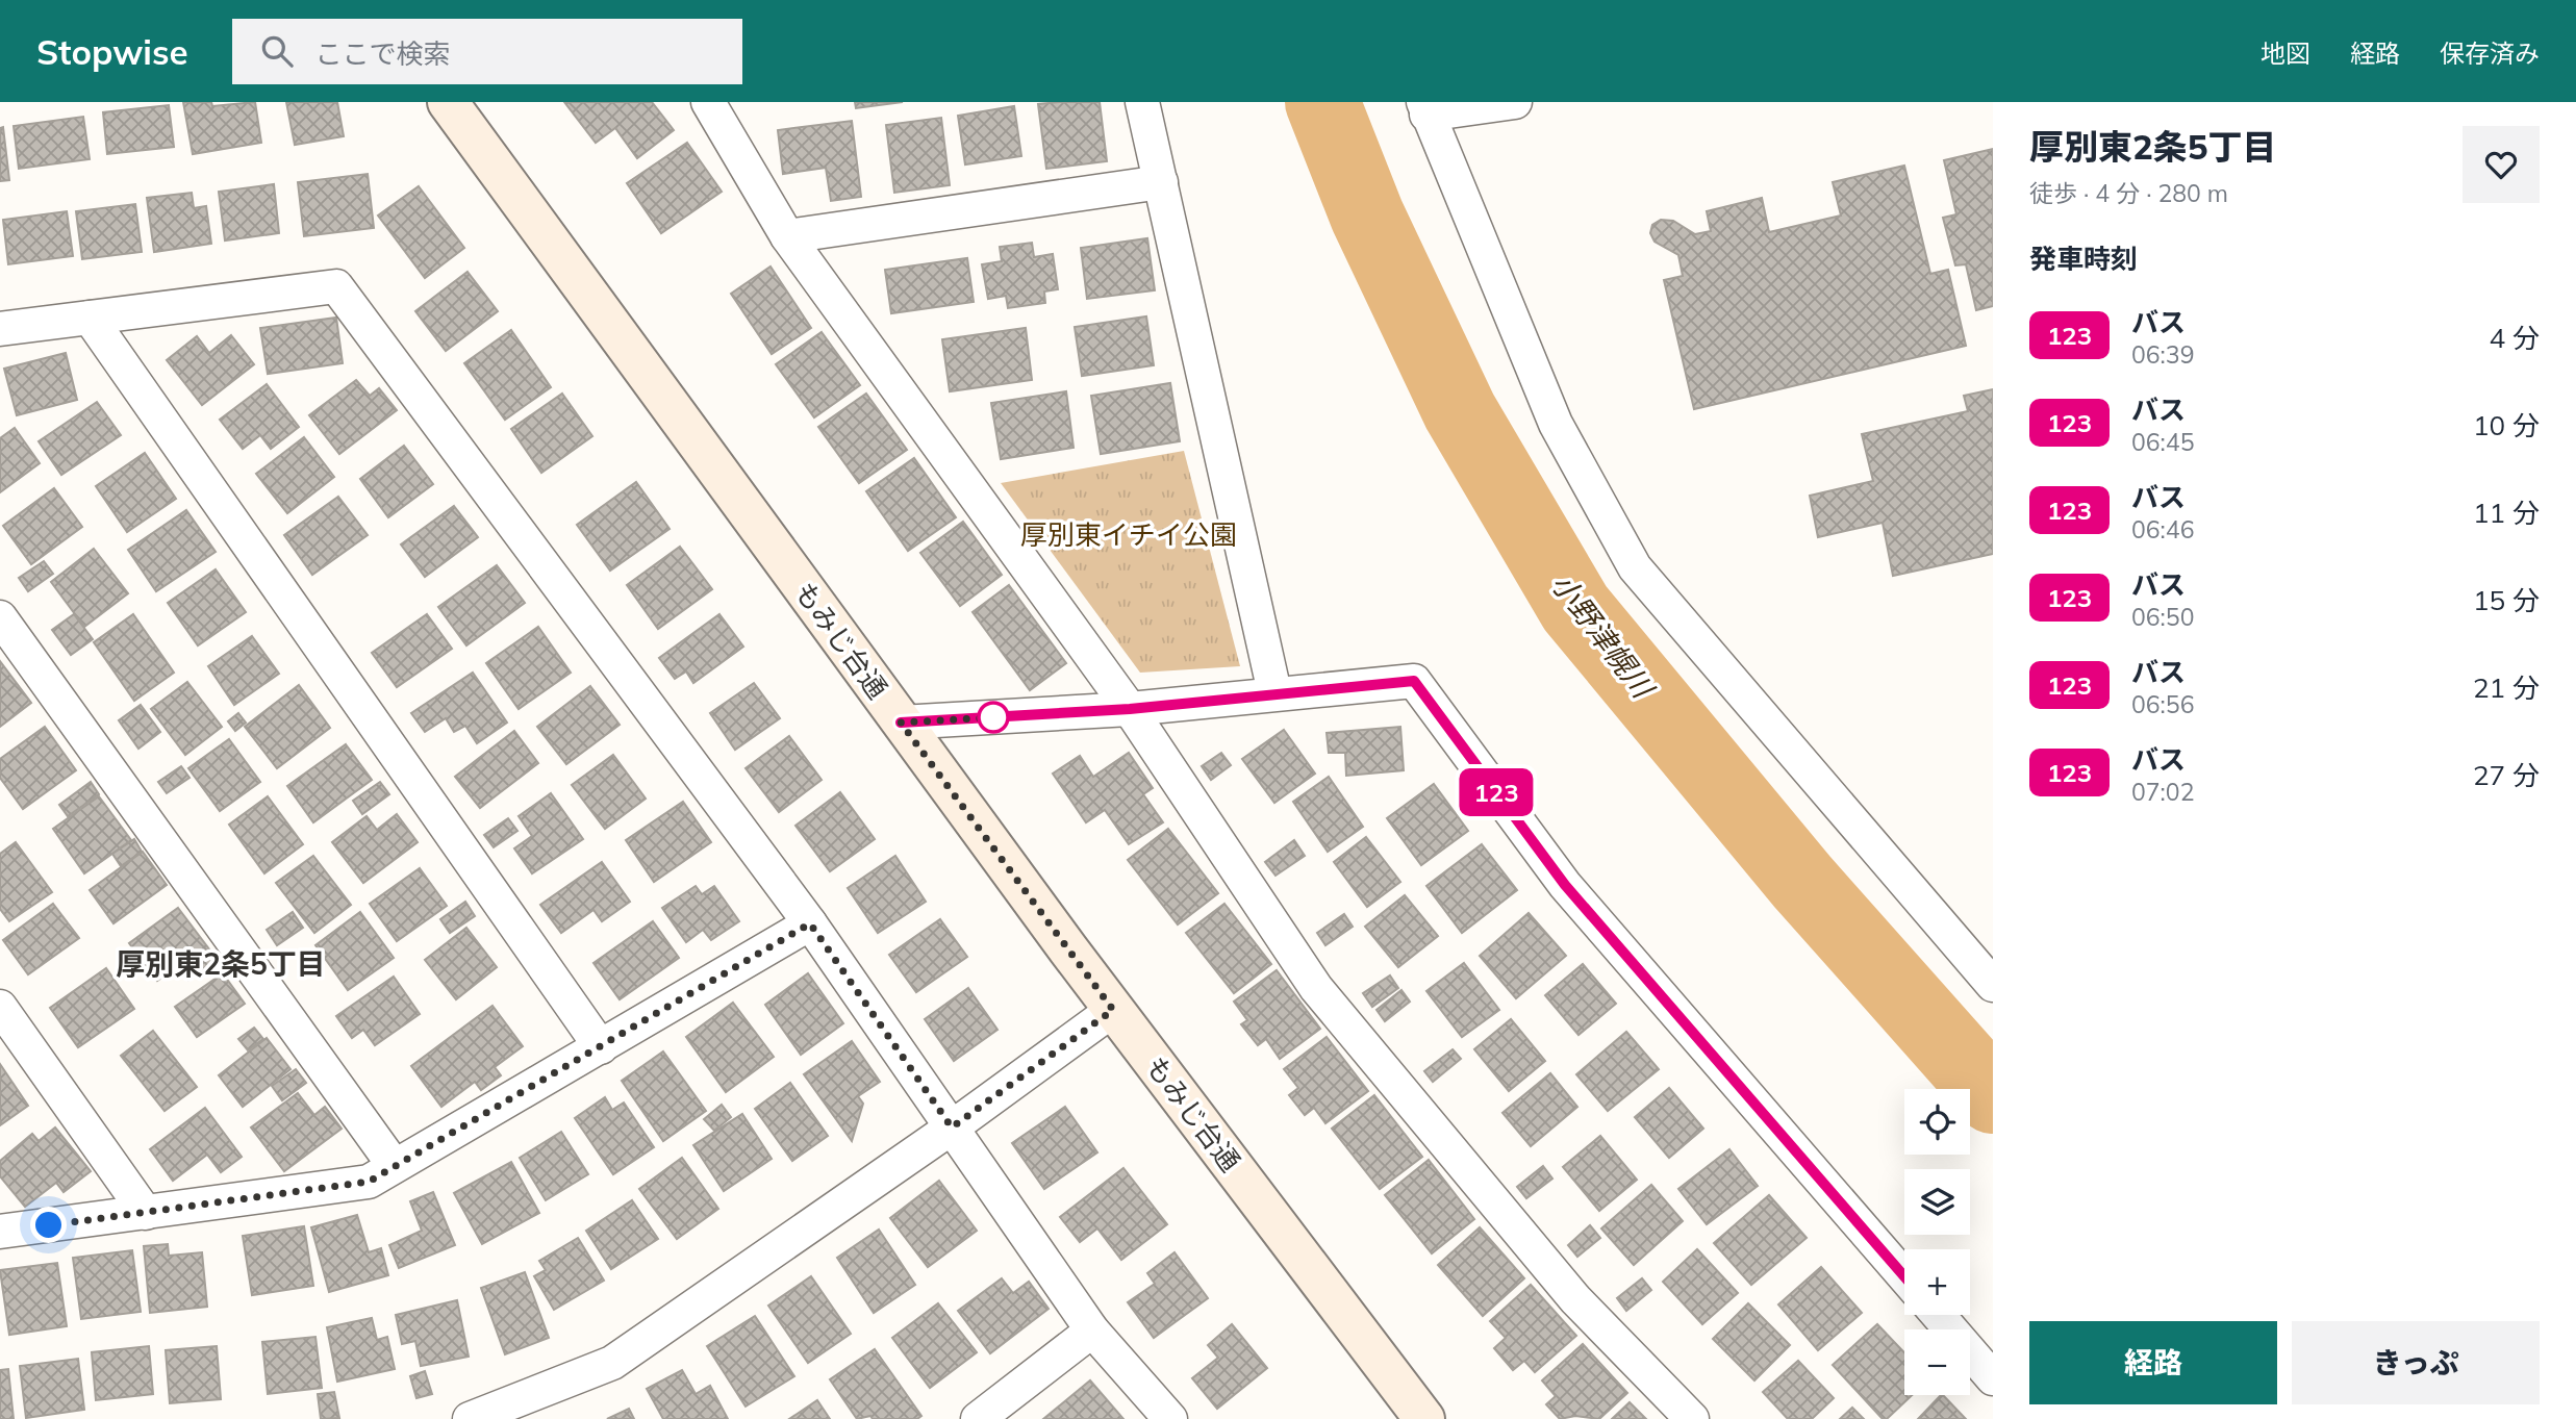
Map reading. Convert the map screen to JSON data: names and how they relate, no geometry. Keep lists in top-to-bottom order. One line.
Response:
{"streets":{"street":["もみじ台通"]},"districts":["厚別東2条5丁目"],"water":["小野津幌川"],"parks":["厚別東イチイ公園"],"lines":["bus line 123"],"page":{"header":"Stopwise","search":"ここで検索","nav":["地図","経路","保存済み"],"on_map":"123","heading":[["厚別東2条5丁目","徒歩 · 4 分 · 280 m"],"発車時刻"],"list":[{"mark":"123","name":"バス","note":"06:39","value":"4 分"},{"mark":"123","name":"バス","note":"06:45","value":"10 分"},{"mark":"123","name":"バス","note":"06:46","value":"11 分"},{"mark":"123","name":"バス","note":"06:50","value":"15 分"},{"mark":"123","name":"バス","note":"06:56","value":"21 分"},{"mark":"123","name":"バス","note":"07:02","value":"27 分"}],"map_buttons":["+","−"],"buttons":["経路","きっぷ"]}}
